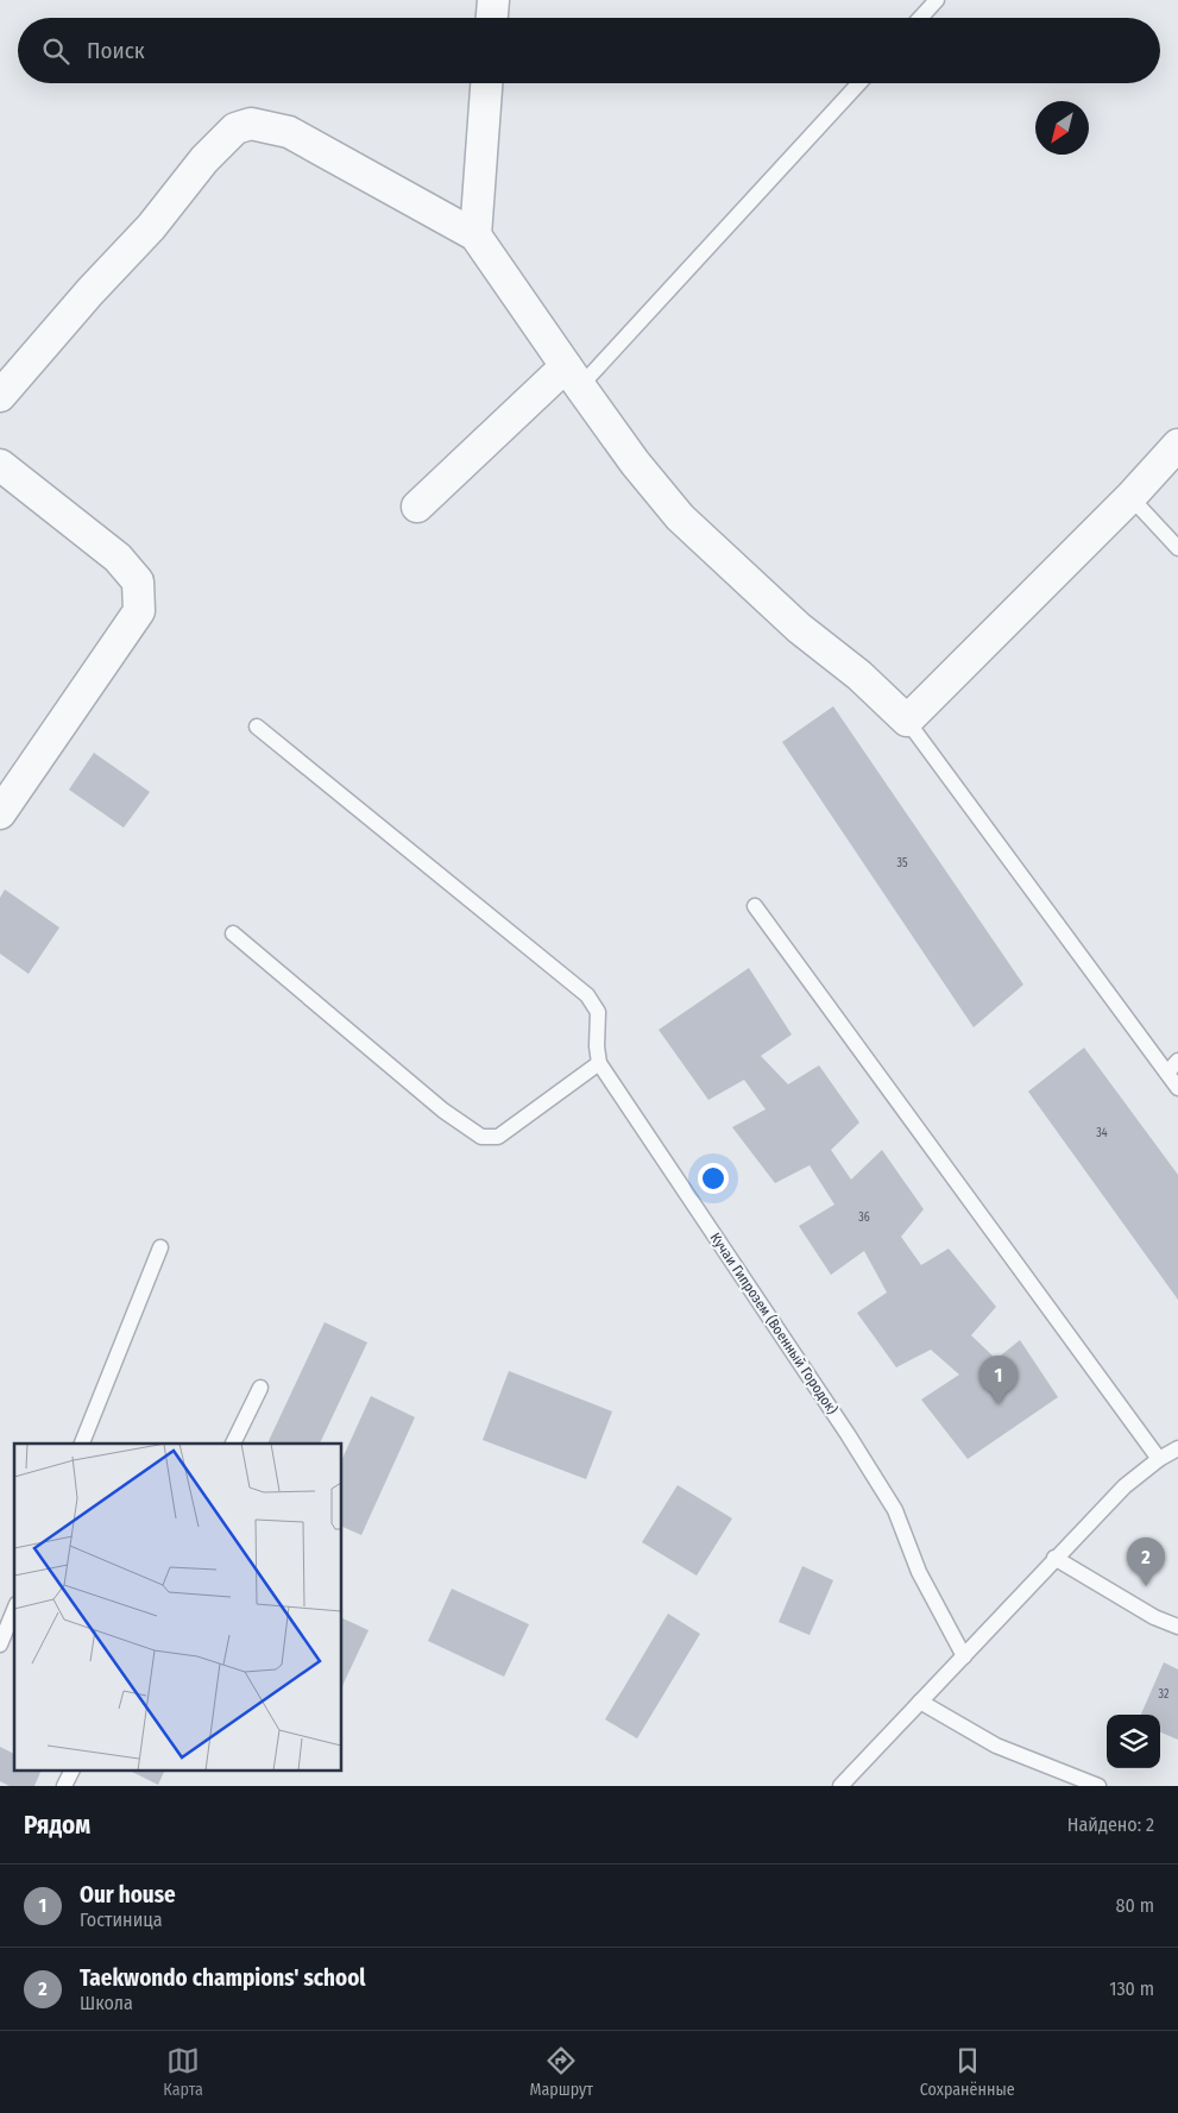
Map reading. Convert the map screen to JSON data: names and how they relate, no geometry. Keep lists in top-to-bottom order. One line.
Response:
{"streets":{"lane":["Кучаи Гипрозем (Военный Городок)"]},"house_numbers":["35","34","36","32"],"north":"bottom left","page":{"search":"Поиск","pins":["1","2"],"heading":["Рядом","Найдено: 2"],"list":[{"mark":"1","name":"Our house","note":"Гостиница","value":"80 m"},{"mark":"2","name":"Taekwondo champions' school","note":"Школа","value":"130 m"}],"nav":["Карта","Маршрут","Сохранённые"]}}
